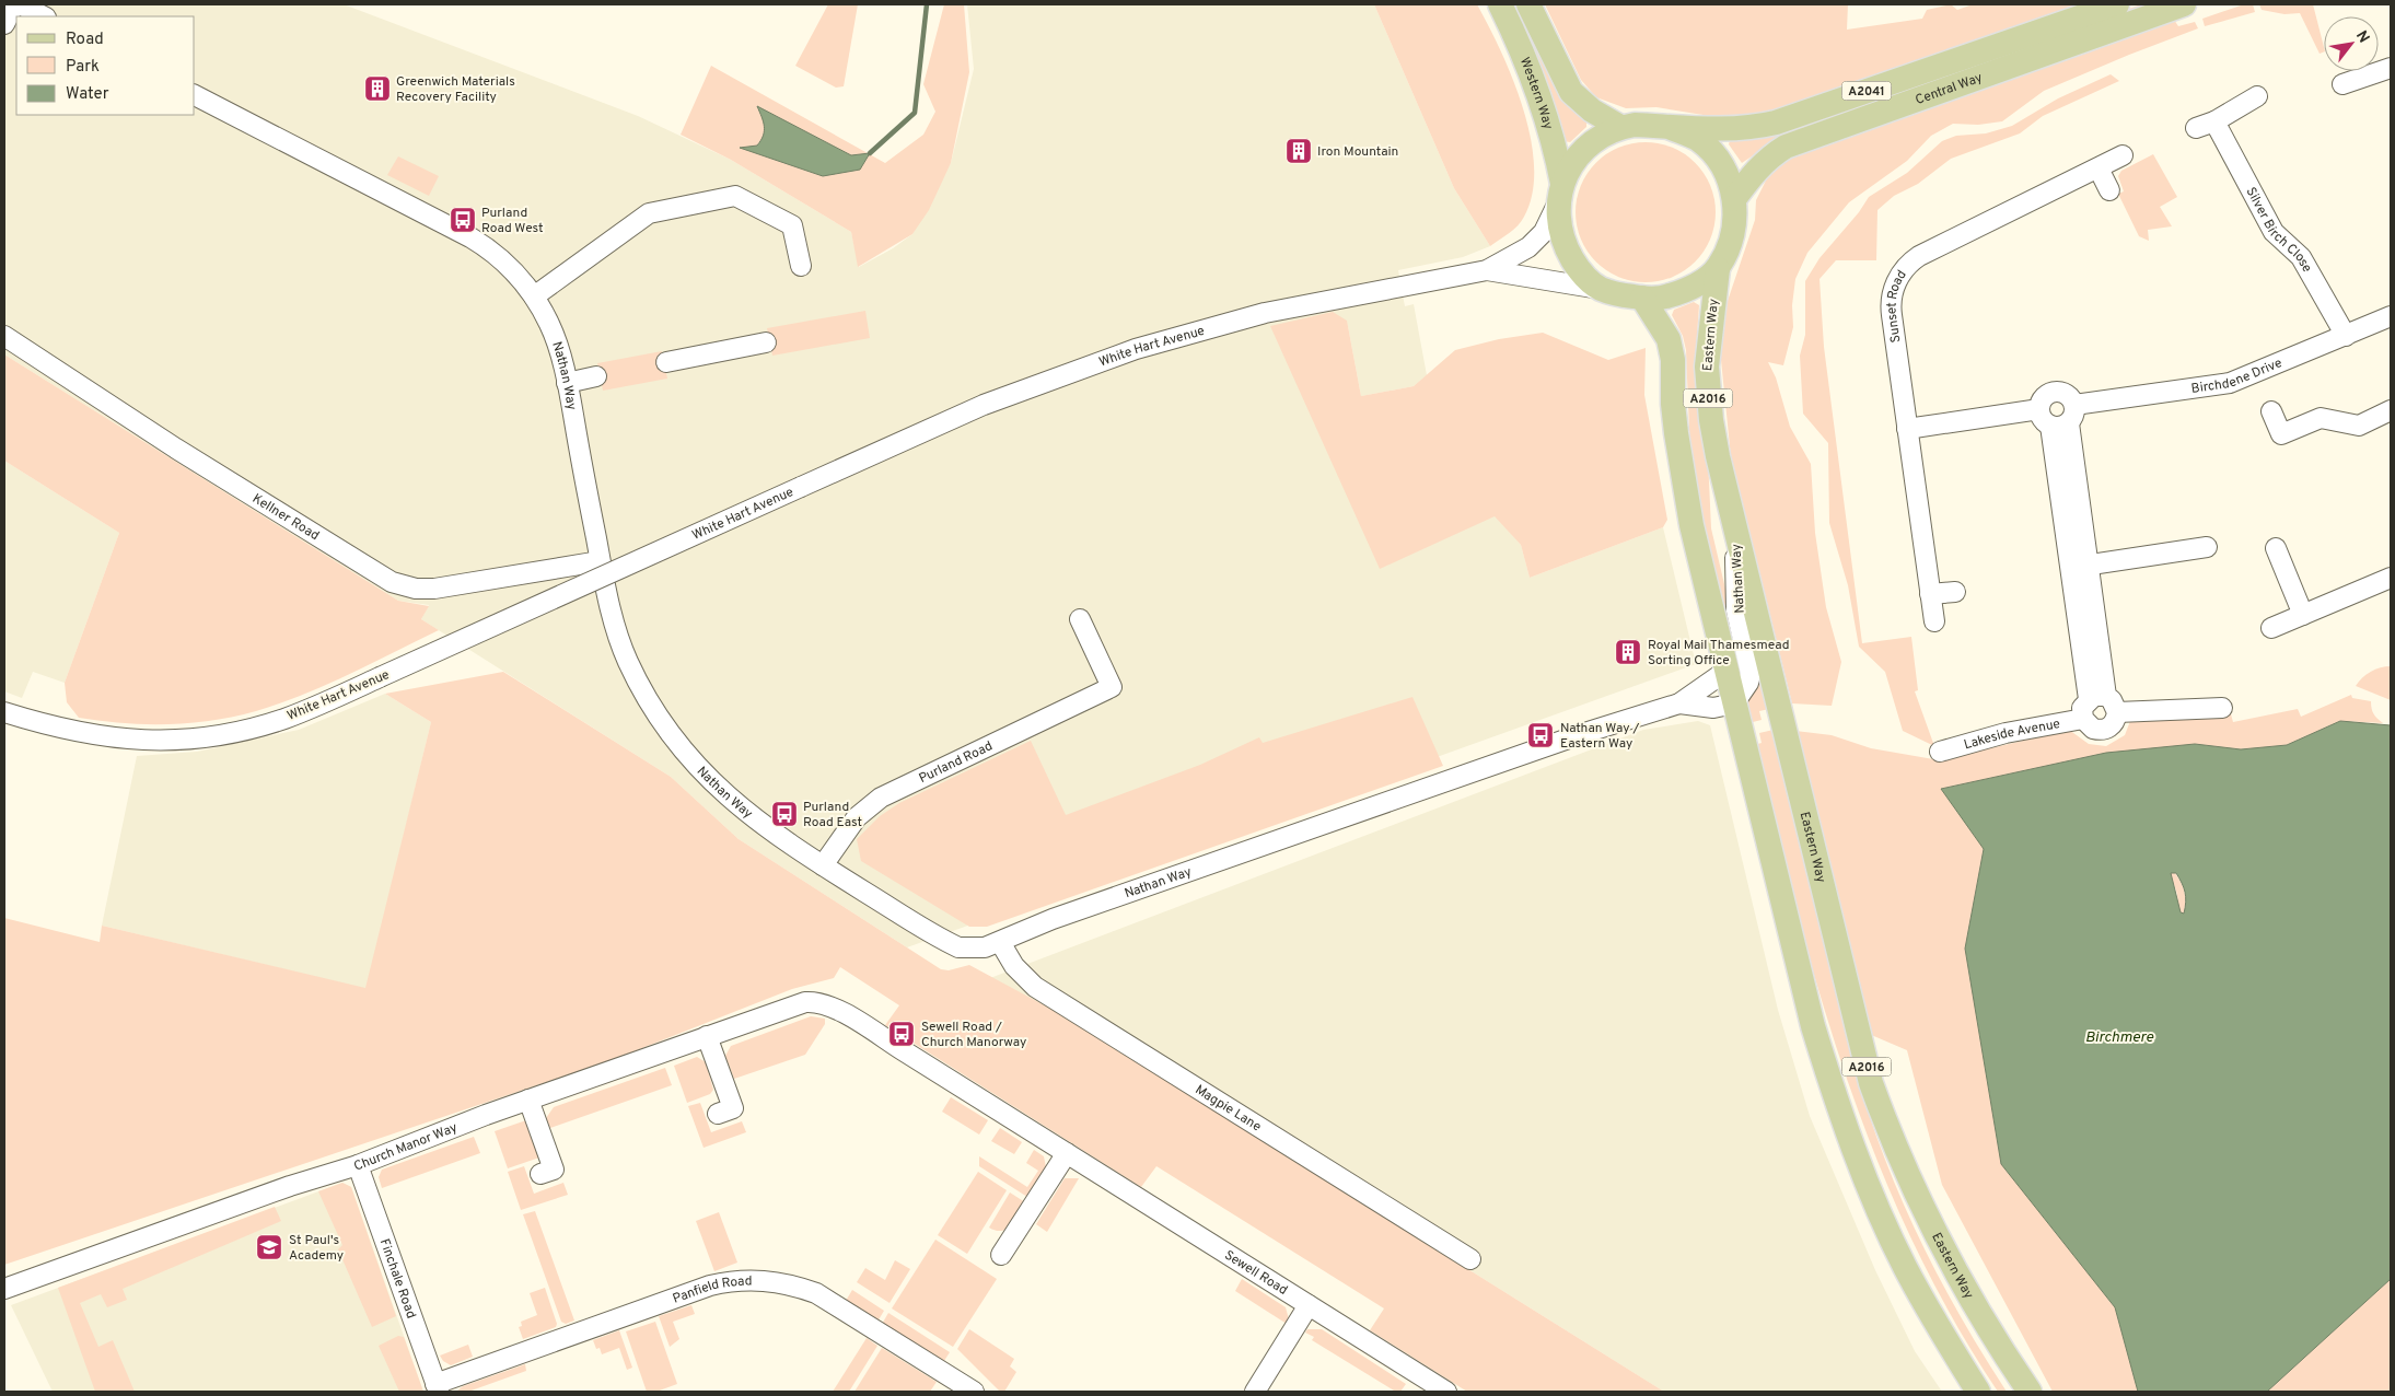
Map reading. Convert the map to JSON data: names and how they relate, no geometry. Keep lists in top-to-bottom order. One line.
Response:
{"streets":{"main road":["Central Way","A2041","Western Way","Eastern Way","A2016"],"street":["Silver Birch Close","Sunset Road","White Hart Avenue","Nathan Way","Birchdene Drive","Kellner Road","Lakeside Avenue","Purland Road","Magpie Lane","Church Manor Way","Sewell Road","Finchale Road","Panfield Road"]},"crossings":[["Central Way","Western Way"],["Central Way","Eastern Way"],["Central Way","White Hart Avenue"],["Central Way","A2016"],["Western Way","Eastern Way"],["Western Way","White Hart Avenue"],["Western Way","A2016"],["Silver Birch Close","Birchdene Drive"],["Eastern Way","White Hart Avenue"],["Eastern Way","Nathan Way"],["Eastern Way","A2016"],["White Hart Avenue","A2016"],["Nathan Way","A2016"],["Nathan Way","Kellner Road"],["Nathan Way","Purland Road"],["Nathan Way","Magpie Lane"],["Church Manor Way","Sewell Road"],["Church Manor Way","Finchale Road"],["Finchale Road","Panfield Road"]],"water":["Birchmere"],"places":{"building":["Greenwich Materials Recovery Facility","Iron Mountain","Royal Mail Thamesmead Sorting Office"],"bus stop":["Purland Road West","Nathan Way / Eastern Way","Purland Road East","Sewell Road / Church Manorway"],"school or university":["St Paul's Academy"]},"legend":["Road","Park","Water"],"north":"top right"}
